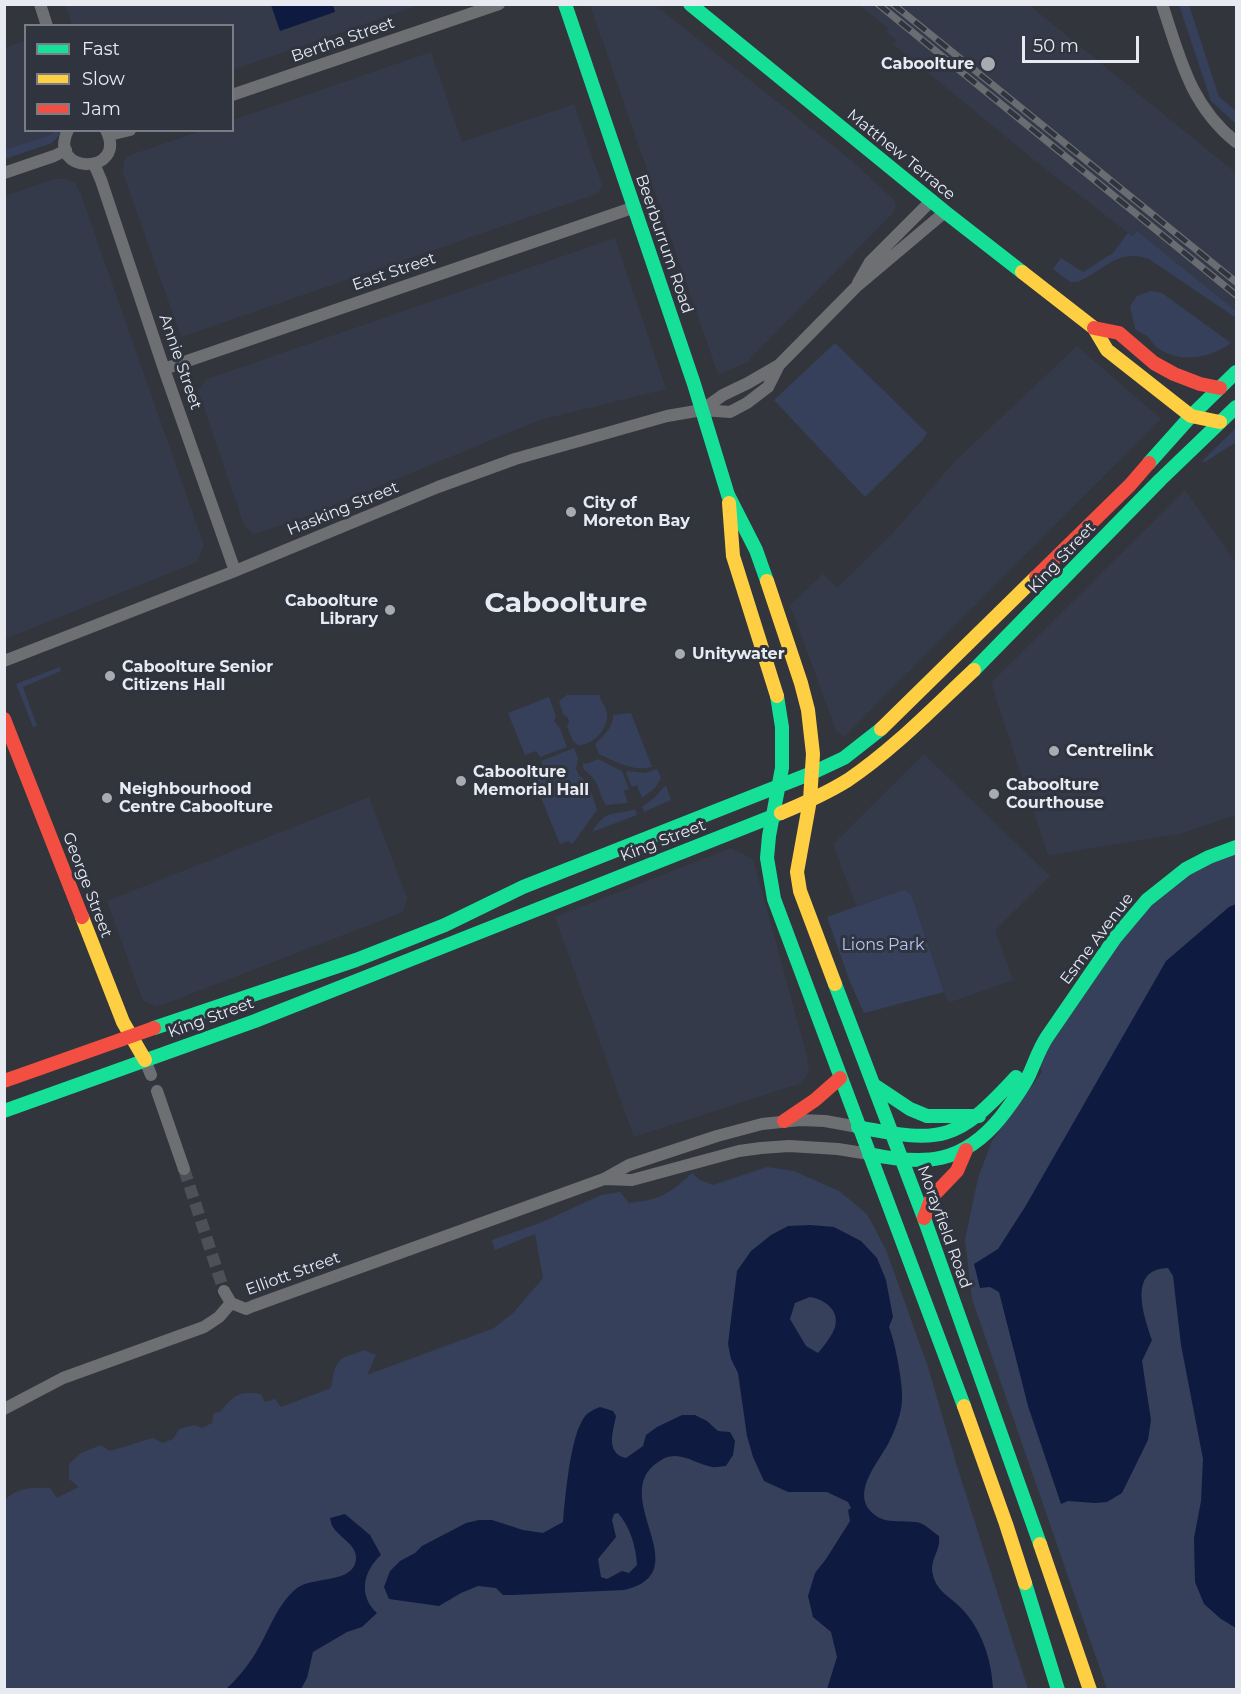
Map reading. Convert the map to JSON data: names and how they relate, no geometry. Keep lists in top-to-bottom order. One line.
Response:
{"streets":{"main road":["Matthew Terrace","Beerburrum Road","King Street","George Street","Esme Avenue","Morayfield Road"],"street":["Bertha Street","East Street","Annie Street","Hasking Street","Elliott Street"]},"crossings":[["Matthew Terrace","King Street"],["Beerburrum Road","East Street"],["Beerburrum Road","Hasking Street"],["Beerburrum Road","King Street"],["Beerburrum Road","Morayfield Road"],["East Street","Annie Street"],["Annie Street","Hasking Street"],["King Street","George Street"],["King Street","Morayfield Road"],["Esme Avenue","Morayfield Road"],["Esme Avenue","Elliott Street"]],"districts":["Caboolture"],"parks":["Lions Park"],"places":["Caboolture","City of Moreton Bay","Caboolture Library","Unitywater","Caboolture Senior Citizens Hall","Centrelink","Caboolture Memorial Hall","Caboolture Courthouse","Neighbourhood Centre Caboolture"],"legend":["Fast","Slow","Jam"],"scale_bar":"50 m"}
